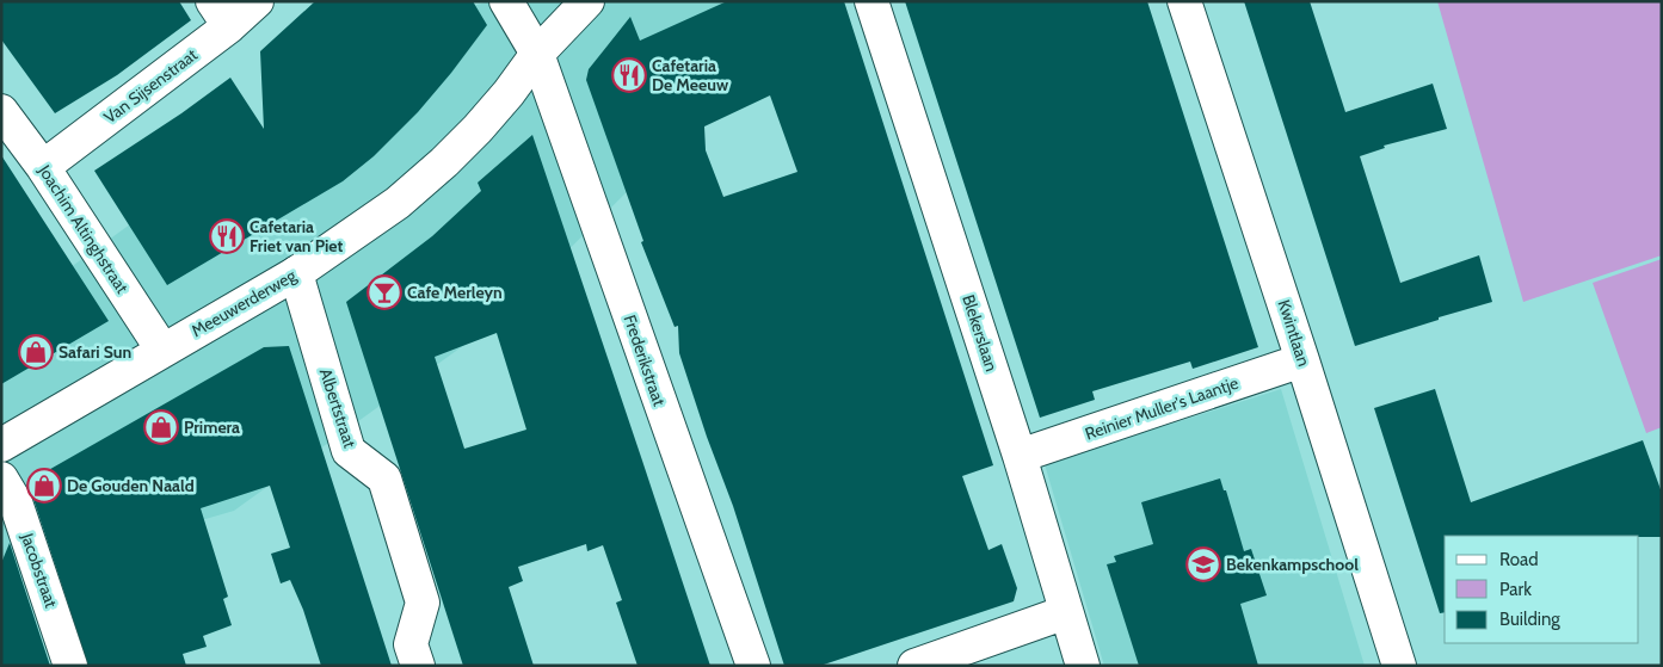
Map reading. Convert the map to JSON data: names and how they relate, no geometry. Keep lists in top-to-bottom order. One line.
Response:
{"streets":{"street":["Van Sijsenstraat","Joachim Altinghstraat","Meeuwerderweg","Blekerslaan","Kwintlaan","Frederikstraat","Albertstraat","Reinier Muller's Laantje","Jacobstraat"]},"crossings":[["Van Sijsenstraat","Joachim Altinghstraat"],["Joachim Altinghstraat","Meeuwerderweg"],["Meeuwerderweg","Frederikstraat"],["Meeuwerderweg","Albertstraat"],["Blekerslaan","Reinier Muller's Laantje"],["Kwintlaan","Reinier Muller's Laantje"]],"places":{"restaurant":["Cafetaria De Meeuw","Cafetaria Friet van Piet"],"bar":["Cafe Merleyn"],"shop":["Safari Sun","Primera","De Gouden Naald"],"school or university":["Bekenkampschool"]},"legend":["Road","Park","Building"]}
